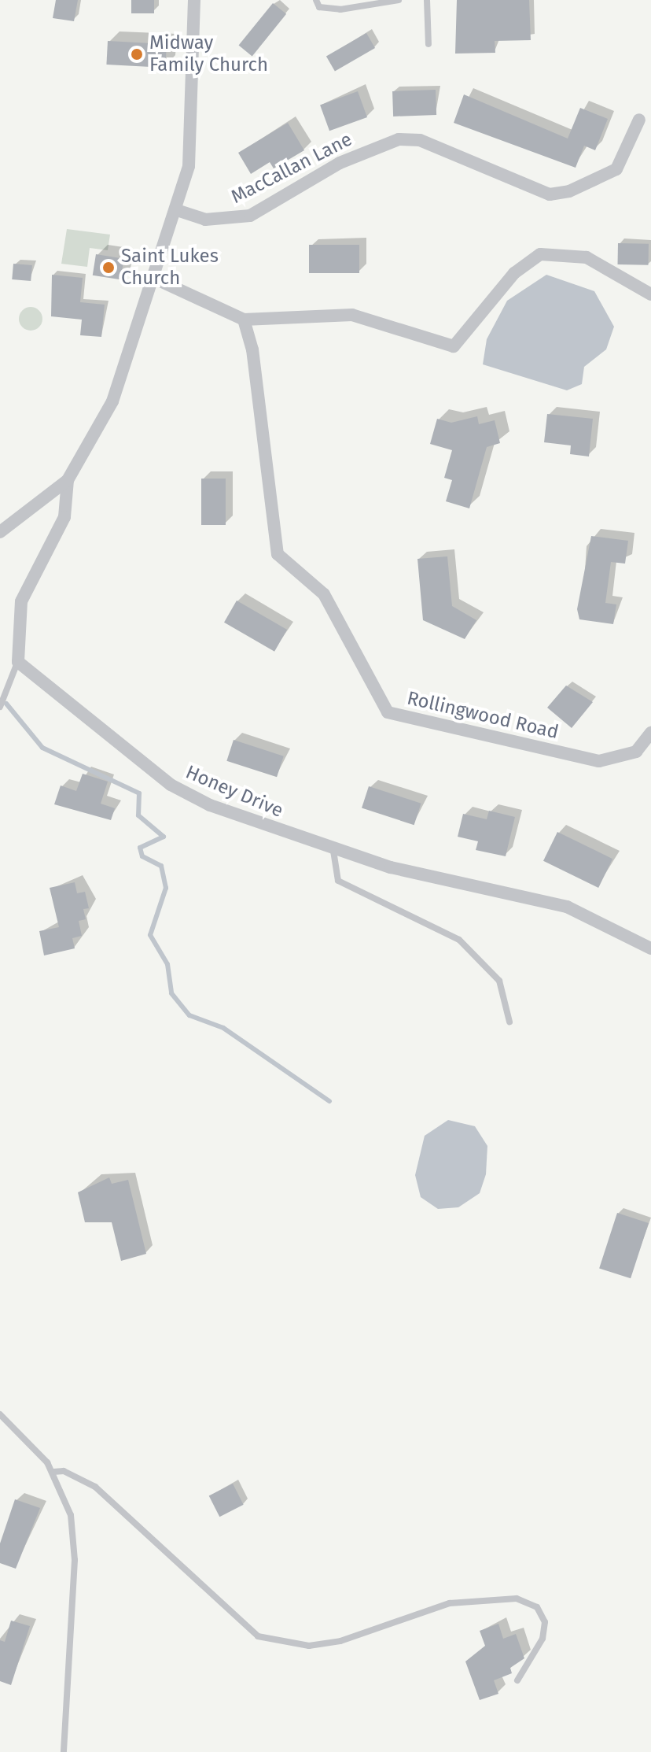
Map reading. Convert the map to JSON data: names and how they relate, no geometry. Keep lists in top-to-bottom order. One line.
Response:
{"streets":{"street":["MacCallan Lane","Rollingwood Road","Honey Drive"]},"places":["Midway Family Church","Saint Lukes Church"]}
